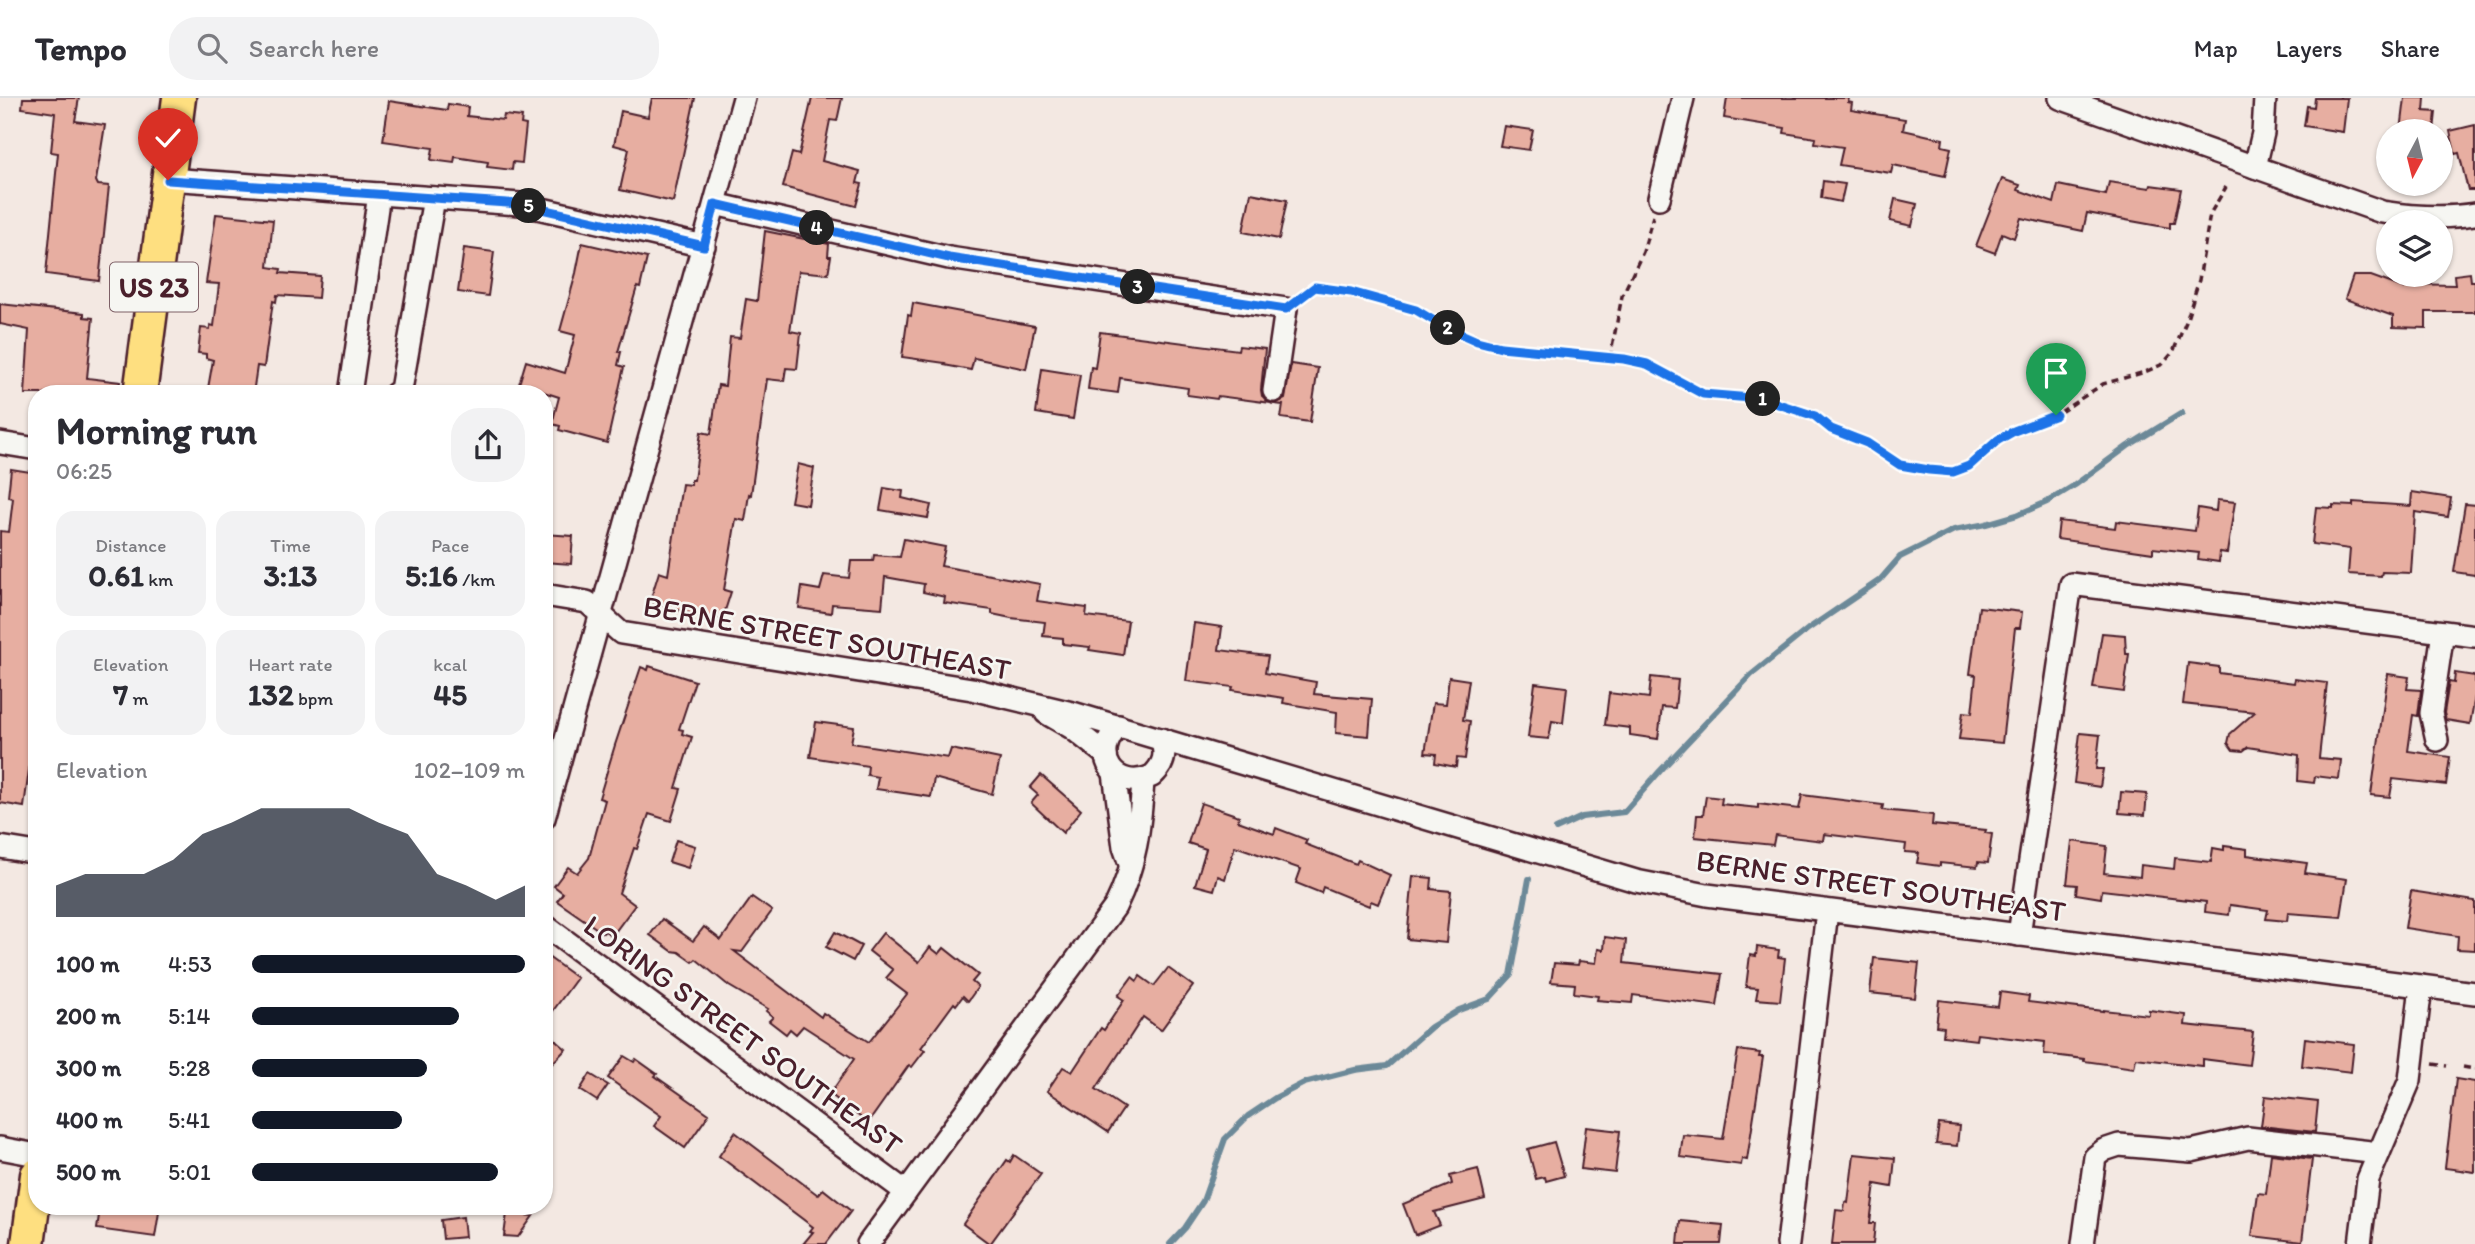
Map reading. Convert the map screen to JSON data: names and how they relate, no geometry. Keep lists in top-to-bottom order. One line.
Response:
{"streets":{"highway":["US 23"],"street":["BERNE STREET SOUTHEAST","LORING STREET SOUTHEAST"]},"north":"bottom","page":{"header":"Tempo","search":"Search here","nav":["Map","Layers","Share"],"pins":["5","4","3","2","1"],"heading":["Morning run","06:25"],"stats":[["Distance","0.61 km"],["Time","3:13"],["Pace","5:16 /km"],["Elevation","7 m"],["Heart rate","132 bpm"],["kcal","45"]],"chart":["Elevation","102–109 m"],"list":[{"name":"100 m","note":"4:53"},{"name":"200 m","note":"5:14"},{"name":"300 m","note":"5:28"},{"name":"400 m","note":"5:41"},{"name":"500 m","note":"5:01"}]}}
